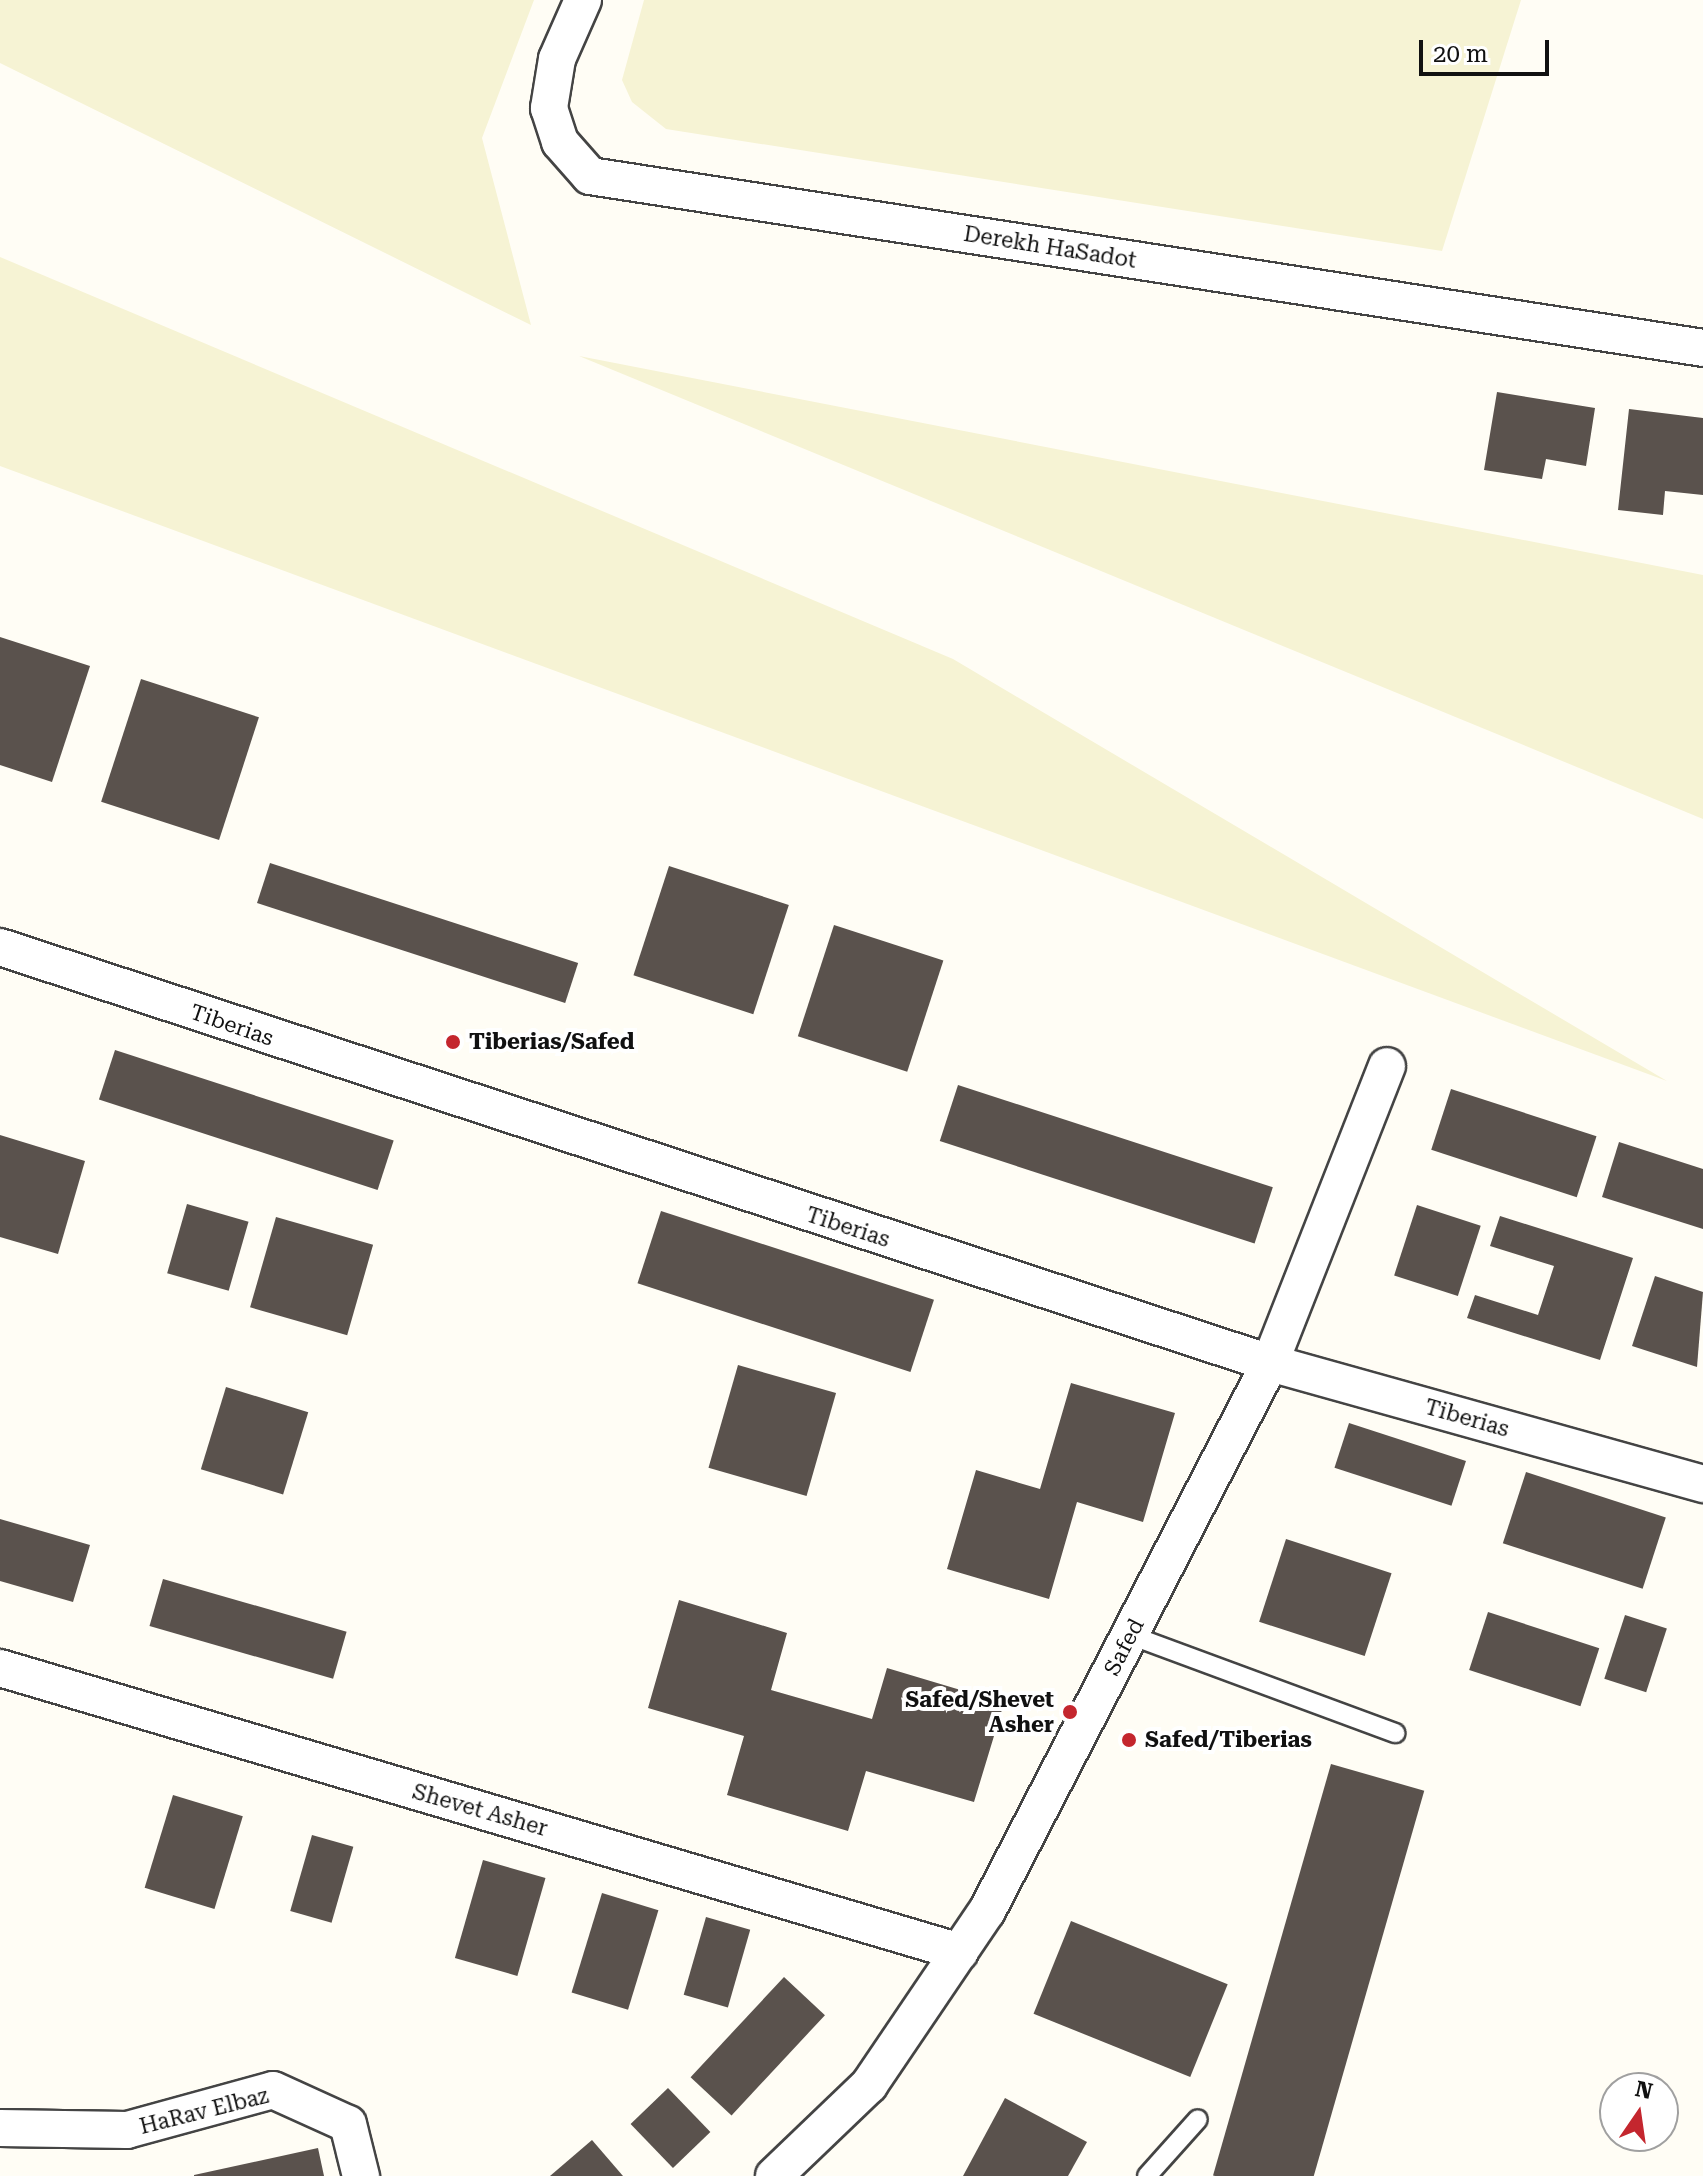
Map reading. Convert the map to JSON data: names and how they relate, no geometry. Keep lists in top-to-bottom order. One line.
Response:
{"streets":{"street":["Derekh HaSadot","Tiberias","Safed","Shevet Asher","HaRav Elbaz"]},"crossings":[["Tiberias","Safed"],["Safed","Shevet Asher"]],"places":["Tiberias/Safed","Safed/Shevet Asher","Safed/Tiberias"],"scale_bar":"20 m","north":"top"}
